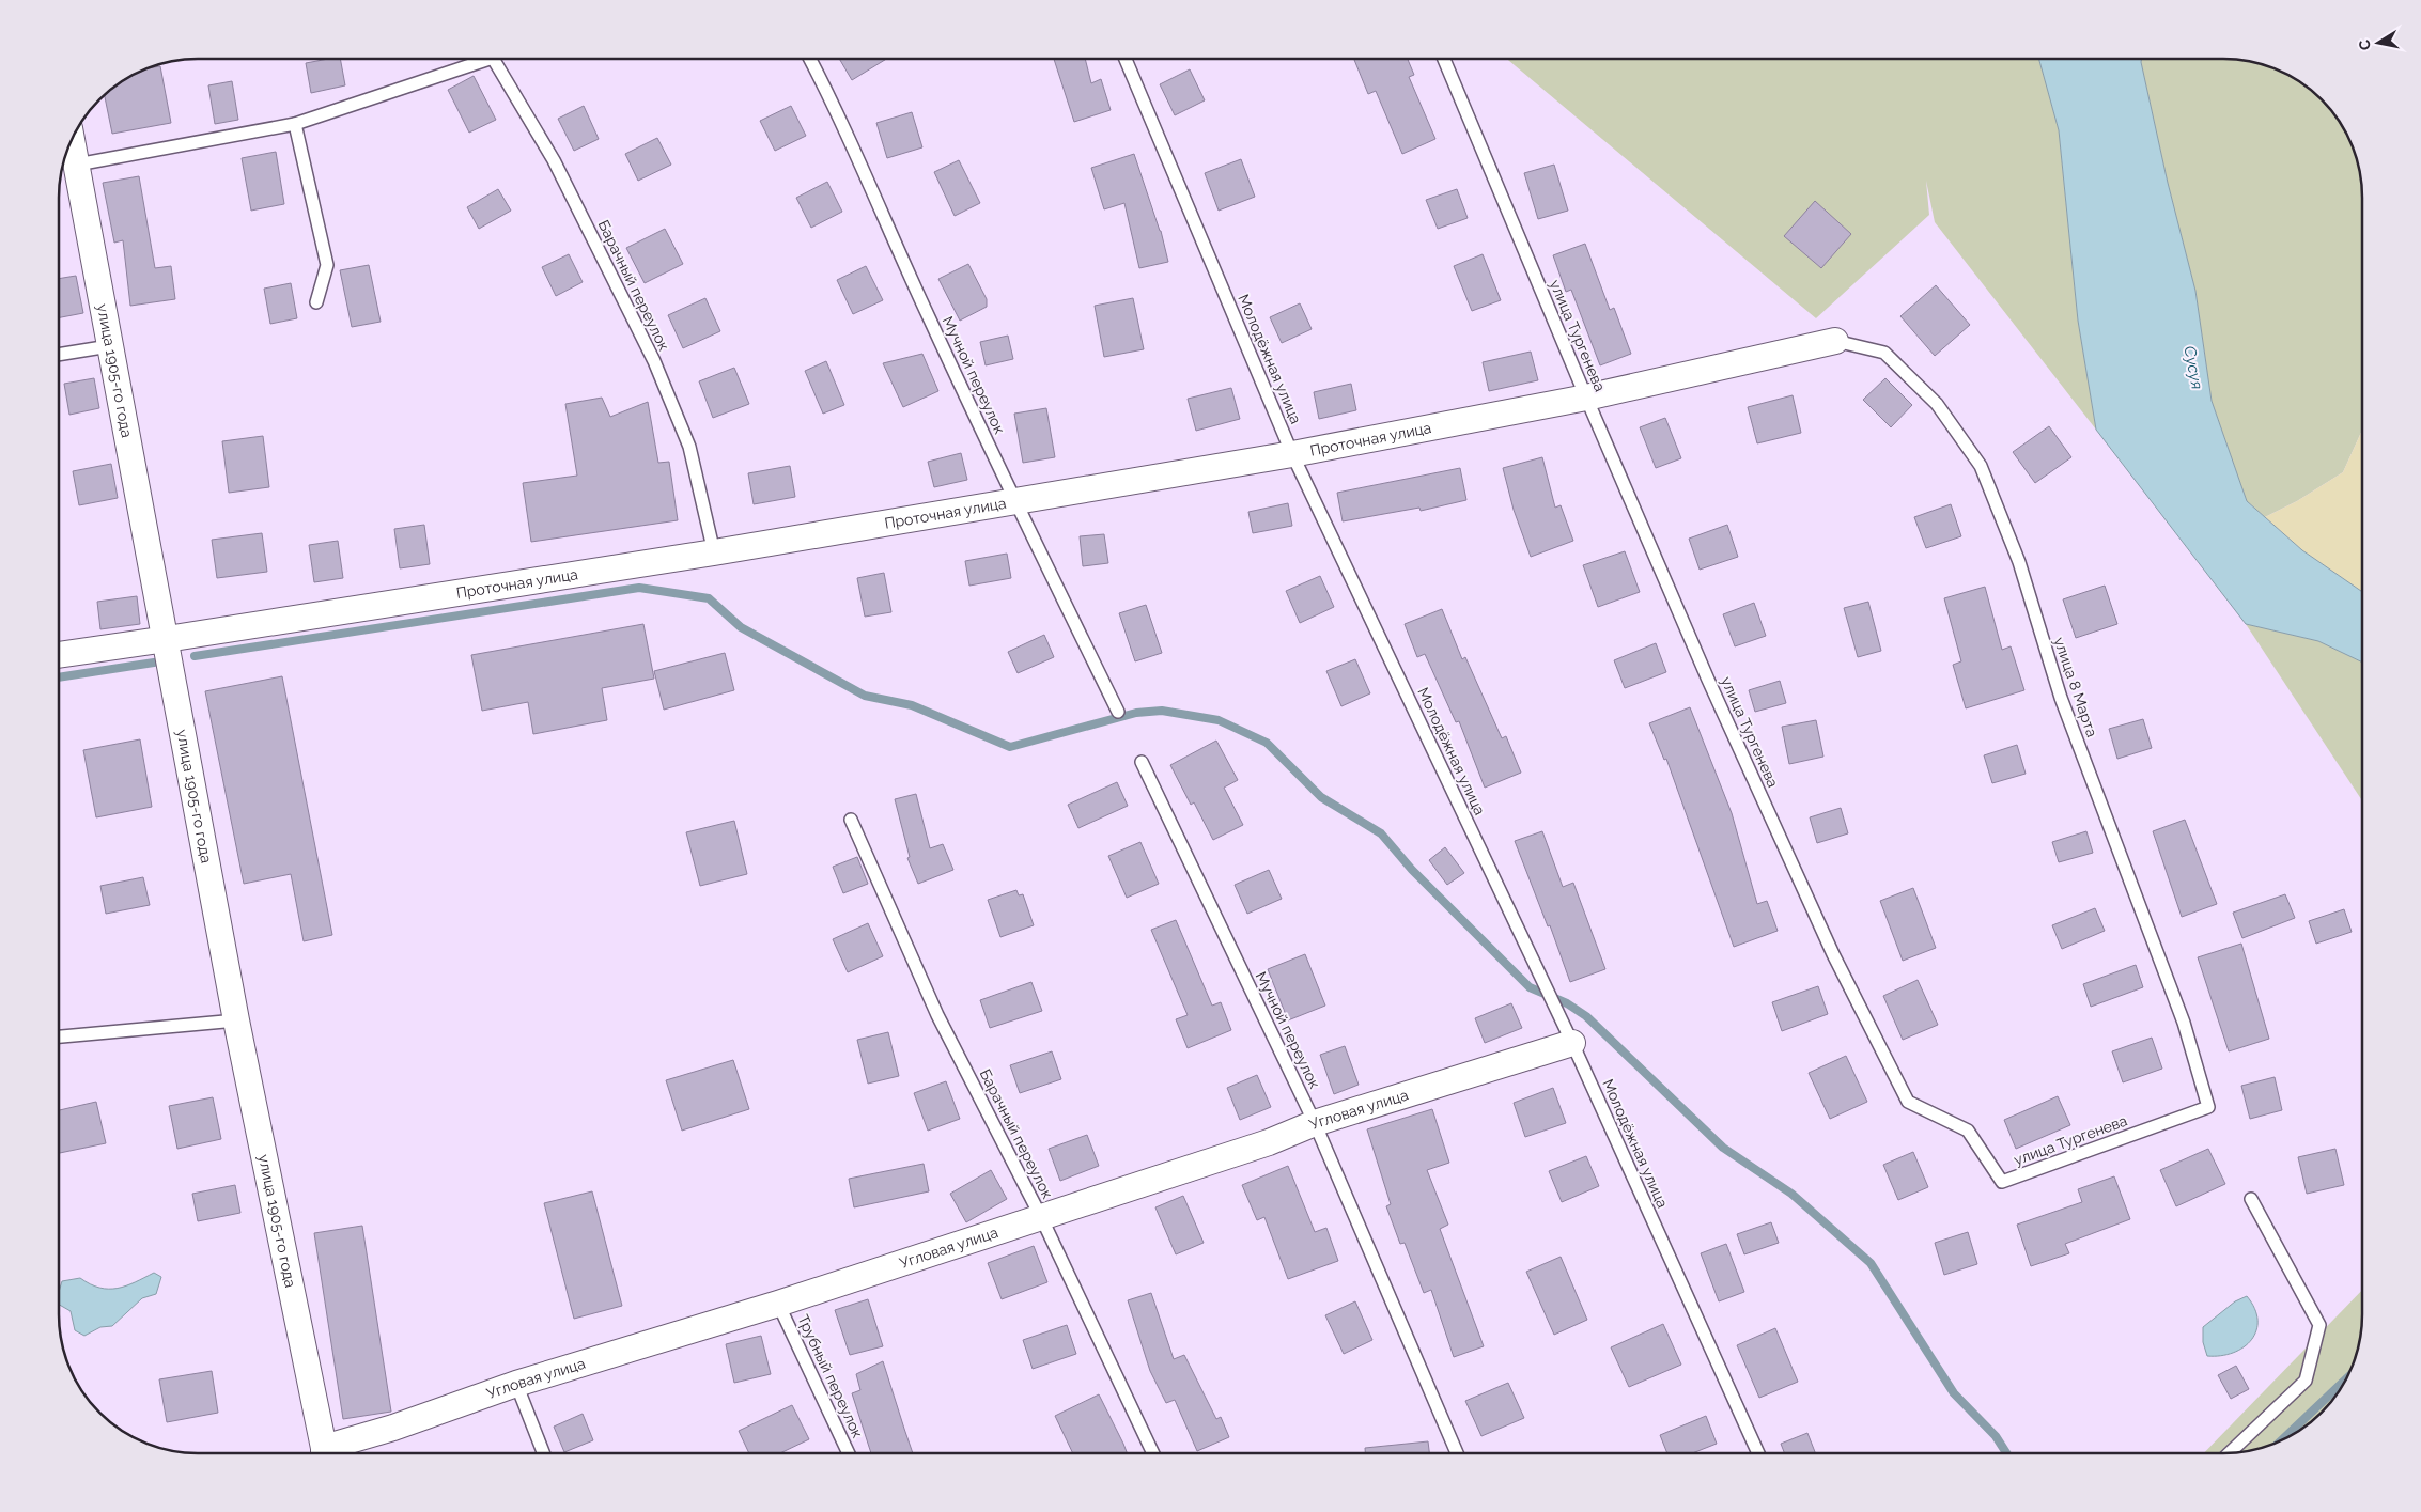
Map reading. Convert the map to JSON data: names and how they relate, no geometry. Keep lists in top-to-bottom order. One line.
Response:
{"streets":{"street":["улица 1905-го года","Проточная улица","Угловая улица"],"lane":["Барачный переулок","улица Тургенева","Молодёжная улица","Мучной переулок","улица 8 Марта","Трубный переулок"]},"crossings":[["Барачный переулок","Проточная улица"],["Барачный переулок","Угловая улица"],["улица Тургенева","Проточная улица"],["улица Тургенева","улица 8 Марта"],["Молодёжная улица","Проточная улица"],["Молодёжная улица","Угловая улица"],["улица 1905-го года","Проточная улица"],["Мучной переулок","Проточная улица"],["Мучной переулок","Угловая улица"],["Проточная улица","улица 8 Марта"],["Угловая улица","Трубный переулок"]],"water":["Сусуя"],"north":"left"}
